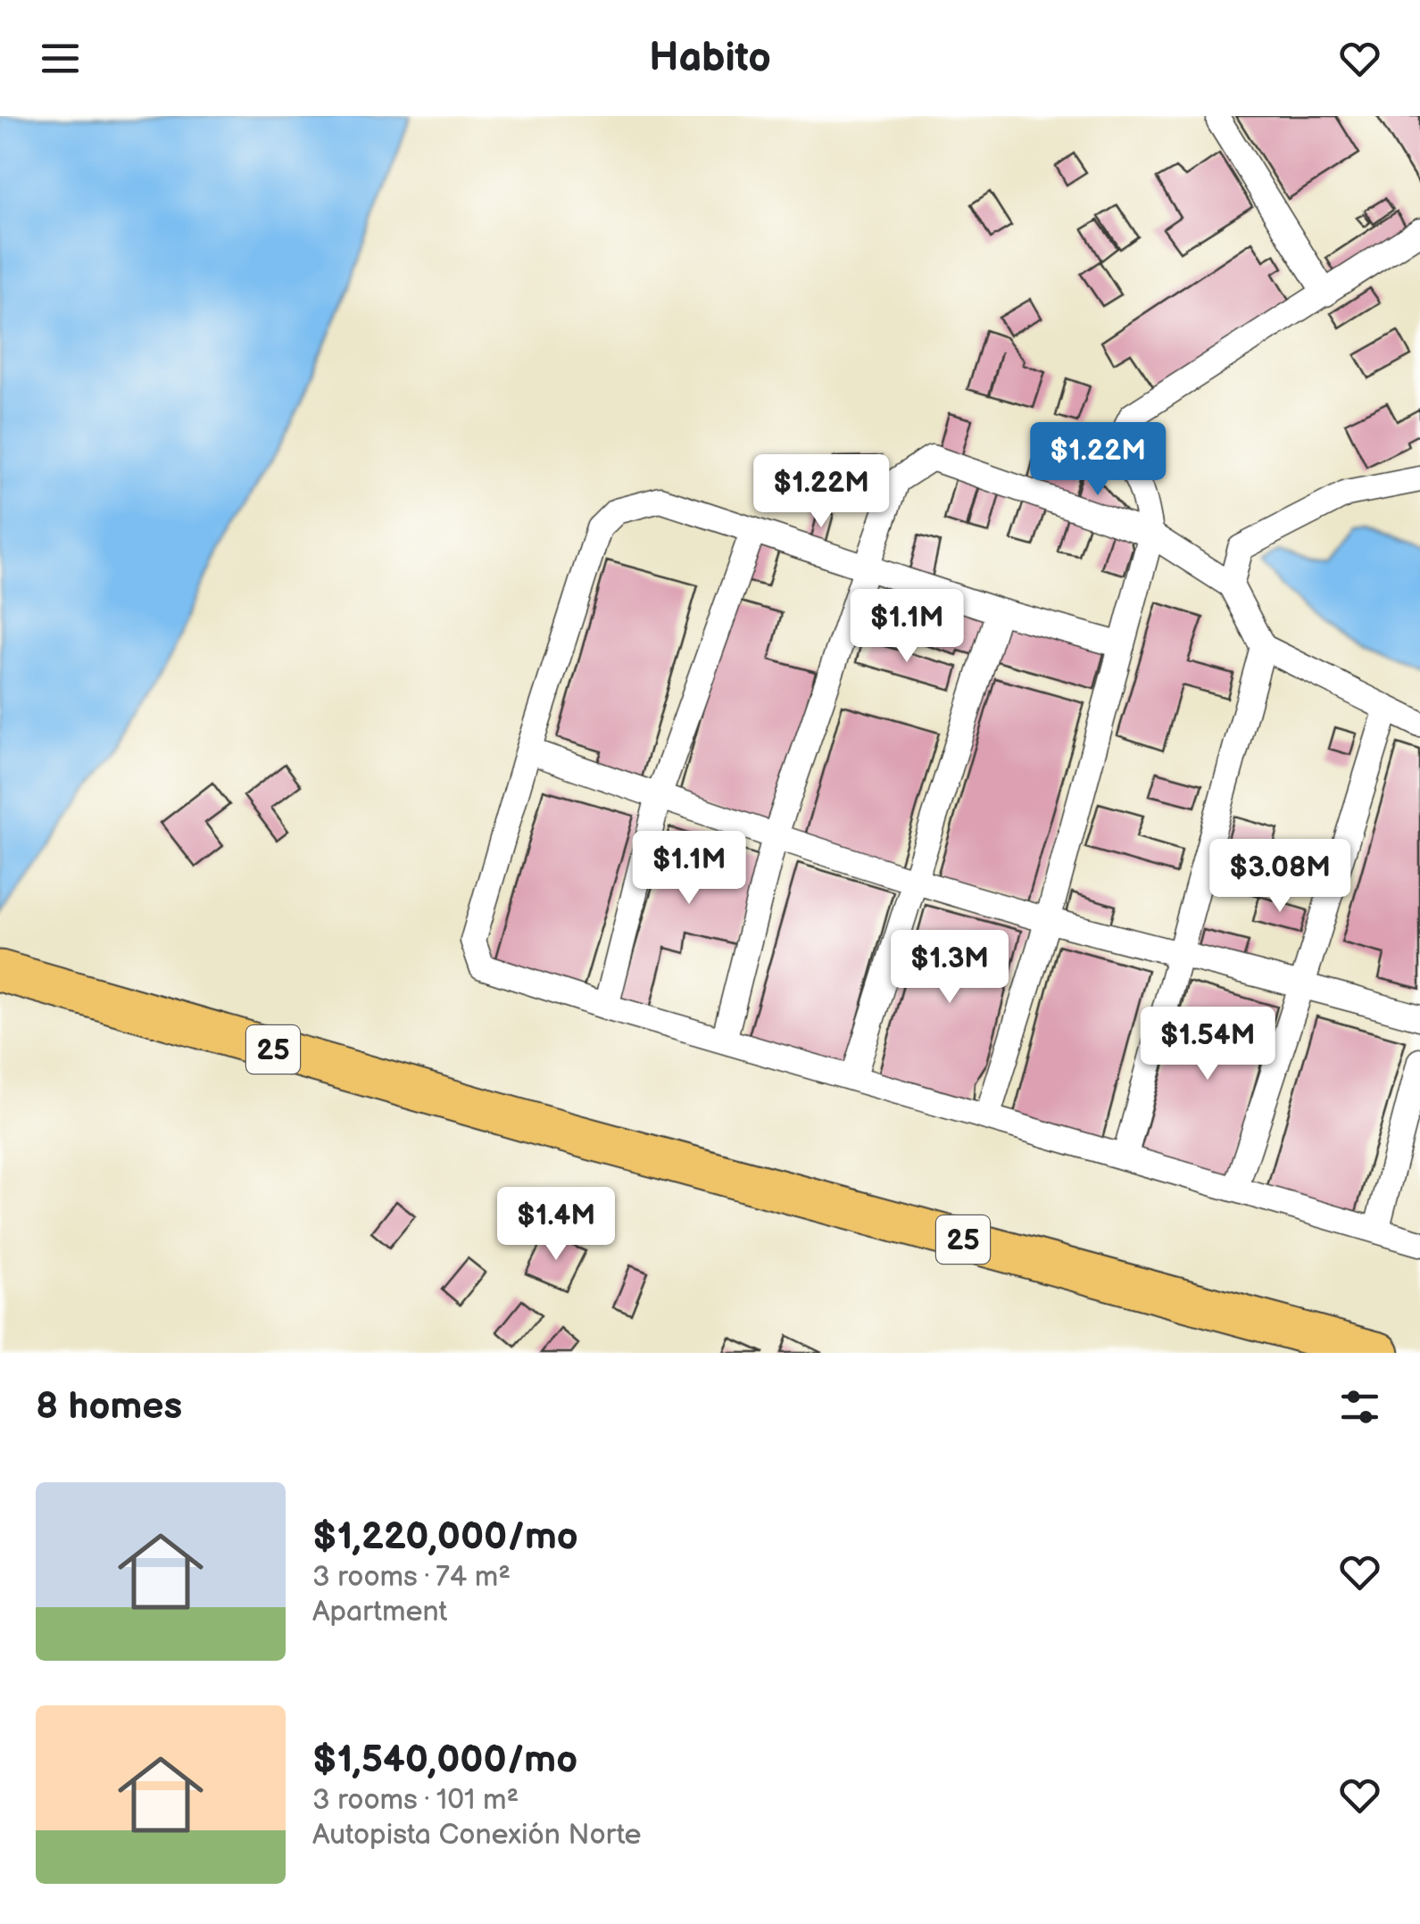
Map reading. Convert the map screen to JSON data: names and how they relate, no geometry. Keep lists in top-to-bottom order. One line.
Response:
{"streets":{"highway":["25"]},"page":{"header":"Habito","price":["$1.22M","$1.22M","$1.1M","$1.1M","$3.08M","$1.3M","$1.54M","$1.4M"],"heading":"8 homes","list":[{"name":"$1,220,000/mo","note":"3 rooms · 74 m² · Apartment"},{"name":"$1,540,000/mo","note":"3 rooms · 101 m² · Autopista Conexión Norte"}]}}
